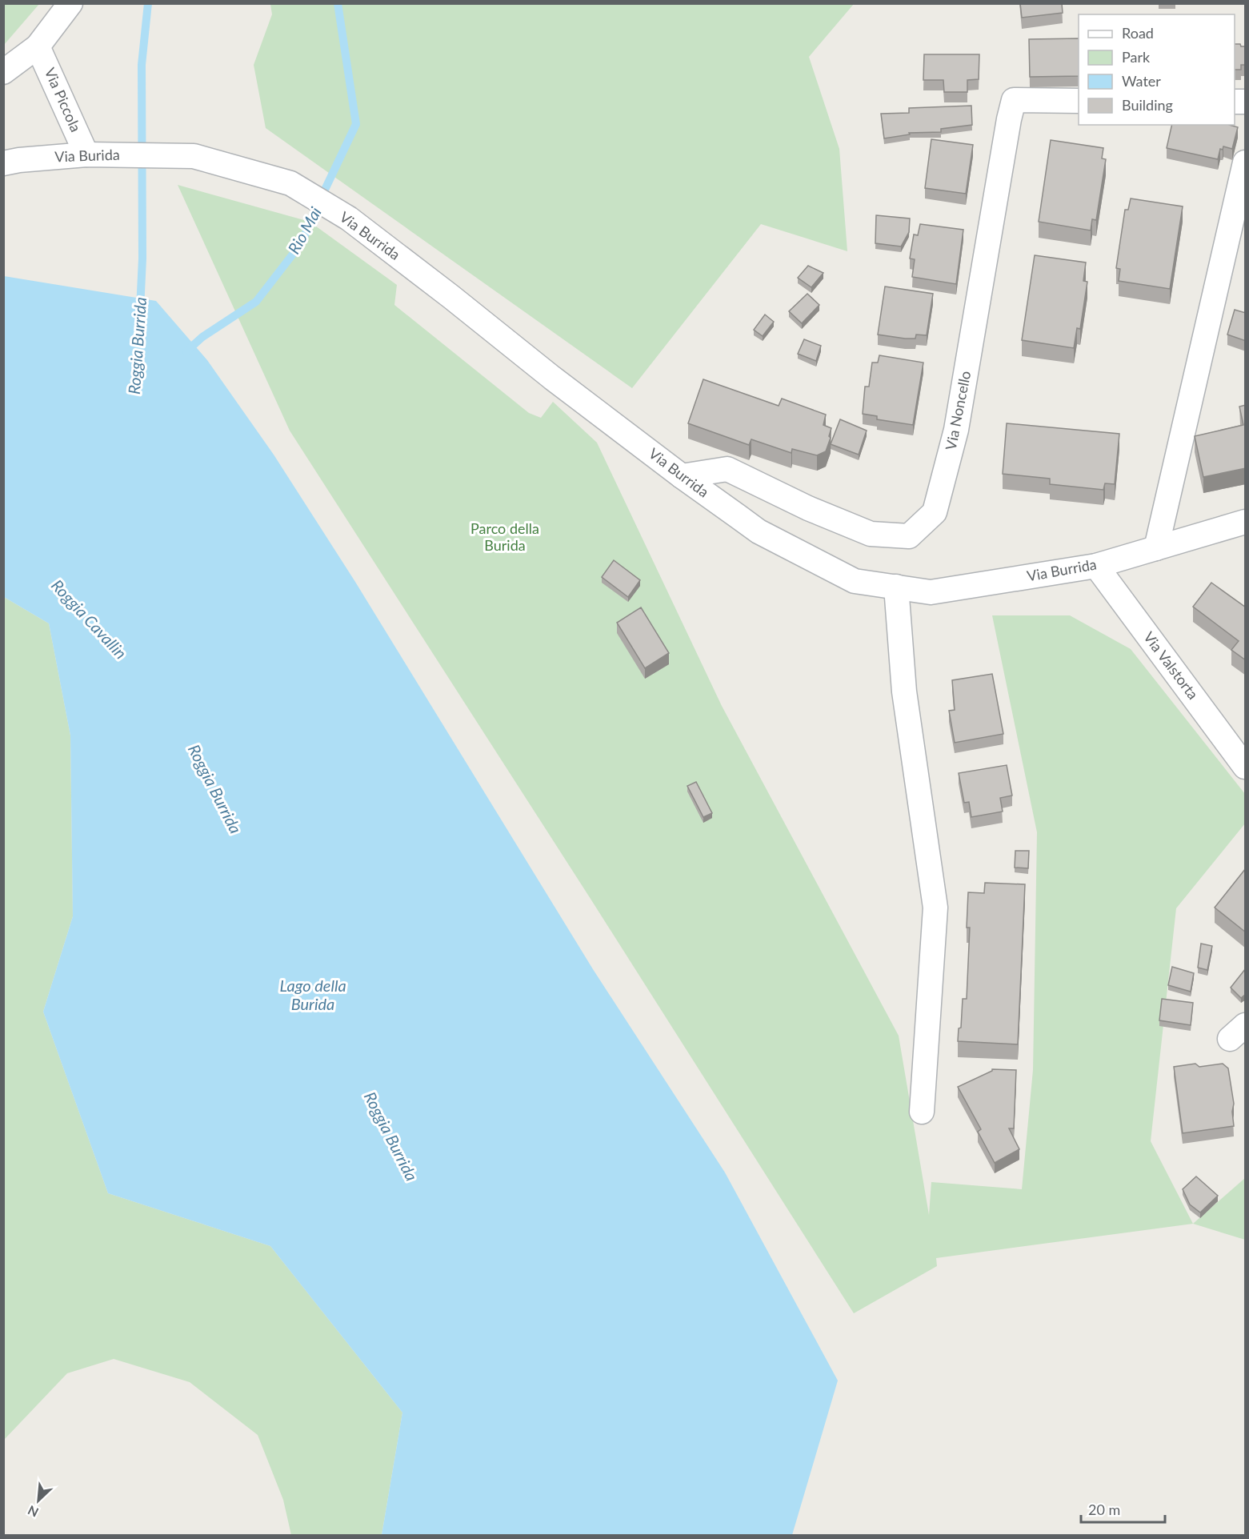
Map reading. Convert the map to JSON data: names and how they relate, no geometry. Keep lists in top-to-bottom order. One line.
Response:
{"streets":{"street":["Via Piccola","Via Burida","Via Burrida","Via Noncello","Via Valstorta"]},"crossings":[["Via Piccola","Via Burida"],["Via Burida","Via Burrida"],["Via Burrida","Via Noncello"],["Via Burrida","Via Valstorta"]],"water":["Rio Mai","Roggia Burrida","Roggia Cavallin","Lago della Burida"],"parks":["Parco della Burida"],"legend":["Road","Park","Water","Building"],"scale_bar":"20 m","north":"bottom left"}
